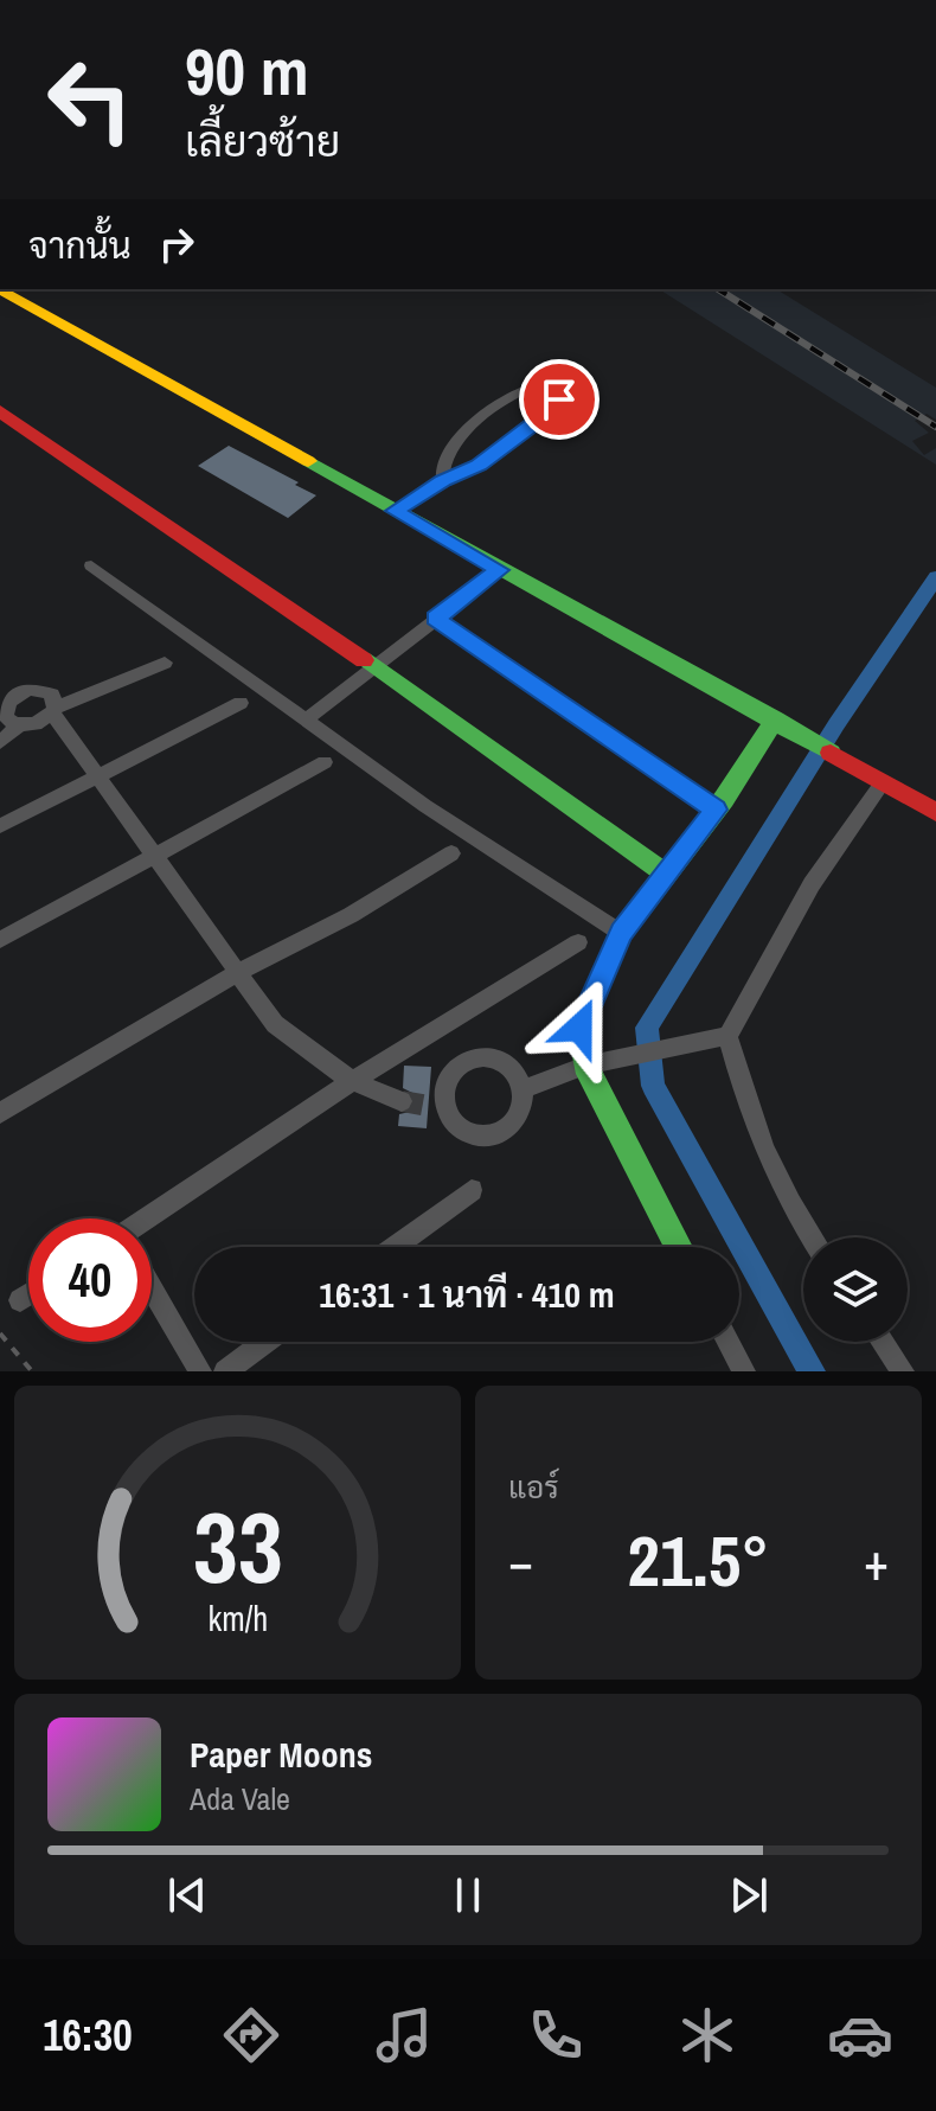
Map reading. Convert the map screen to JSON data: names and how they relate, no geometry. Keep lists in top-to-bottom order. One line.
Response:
{"page":{"turn":["90 m","เลี้ยวซ้าย"],"then":"จากนั้น","limit":"40","trip":"16:31 · 1 นาที · 410 m","tile":"แอร์","heat":["−","21.5°","+"],"song":["Paper Moons","Ada Vale"],"tabs":"16:30","gauge":["33","km/h"]}}
